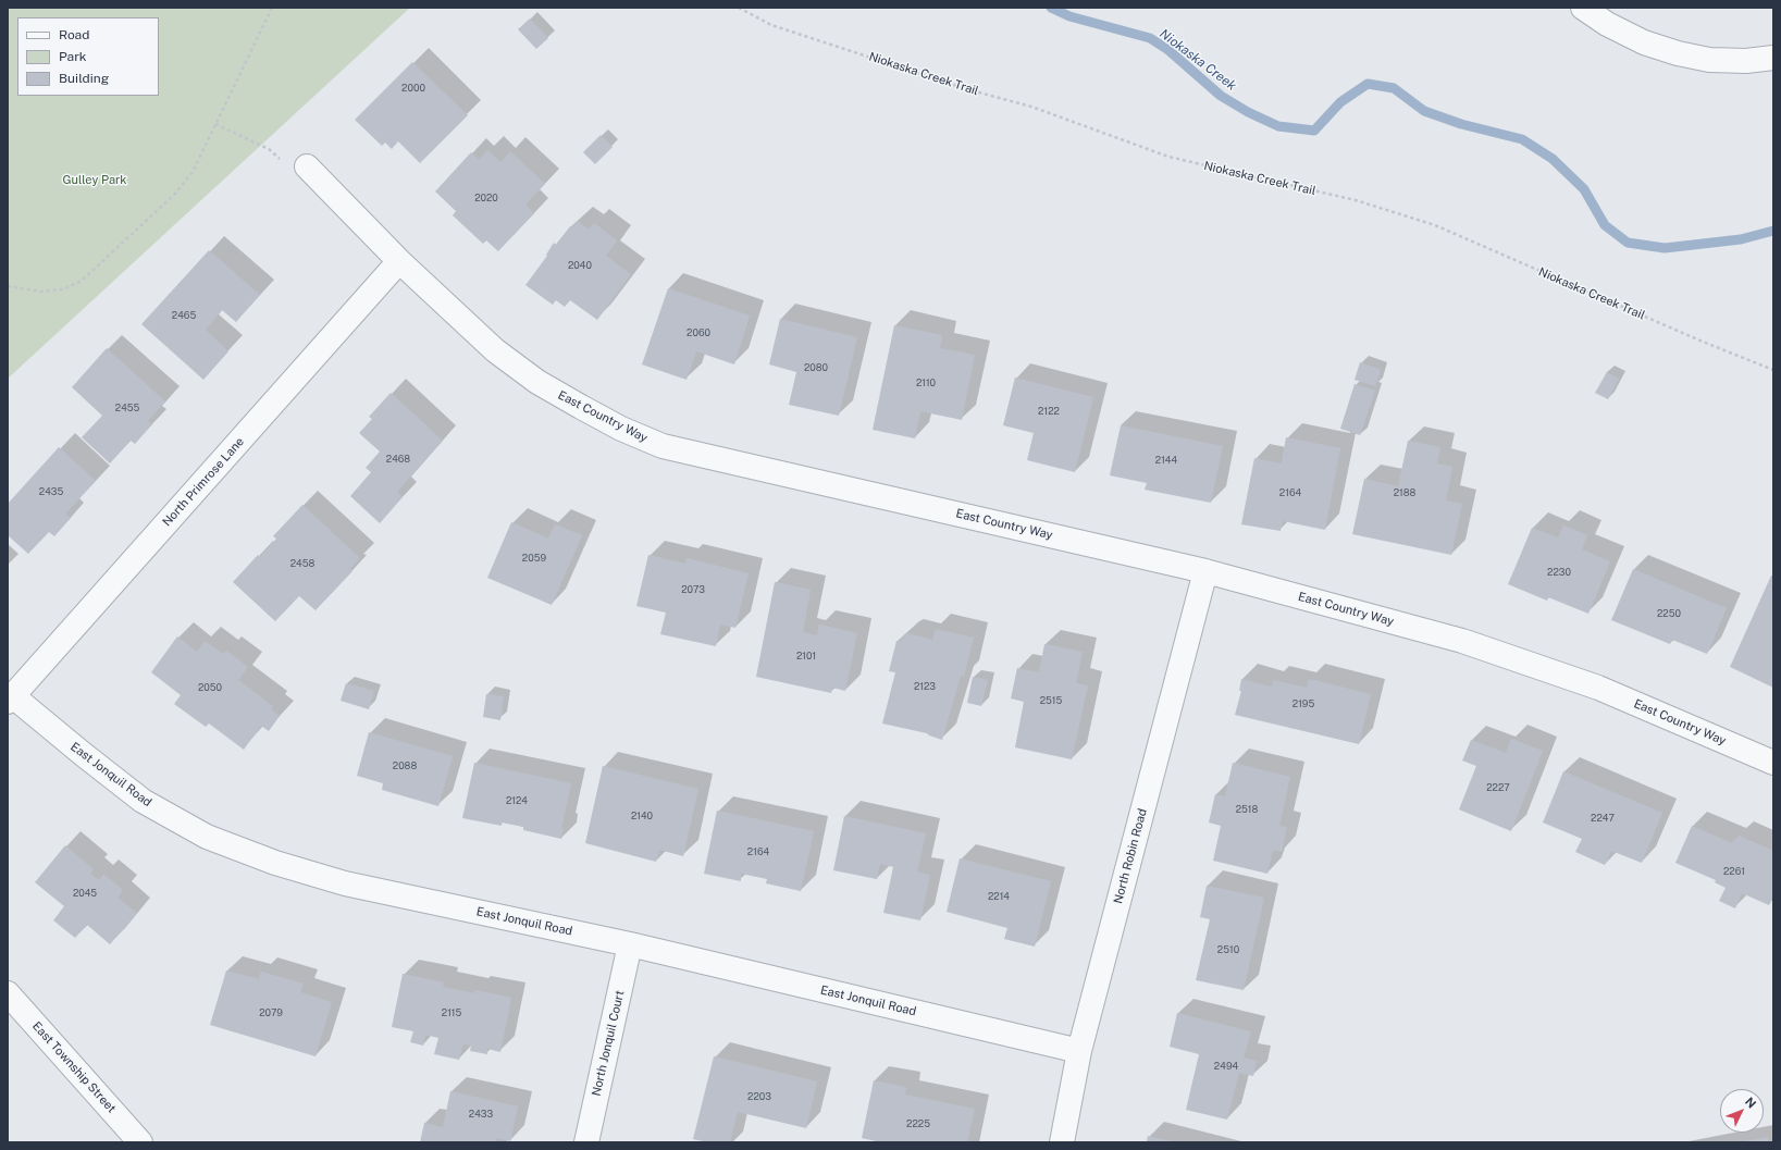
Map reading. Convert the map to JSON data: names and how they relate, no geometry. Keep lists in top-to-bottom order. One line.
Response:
{"streets":{"street":["East Country Way","North Primrose Lane","East Jonquil Road","North Robin Road","North Jonquil Court","East Township Street"],"path":["Niokaska Creek Trail"]},"crossings":[["East Country Way","North Primrose Lane"],["East Country Way","North Robin Road"],["North Primrose Lane","East Jonquil Road"],["East Jonquil Road","North Robin Road"],["East Jonquil Road","North Jonquil Court"]],"water":["Niokaska Creek"],"parks":["Gulley Park"],"house_numbers":["2000","2020","2040","2465","2060","2080","2110","2455","2122","2468","2144","2435","2164","2188","2059","2458","2230","2073","2250","2101","2123","2050","2515","2195","2088","2227","2124","2518","2140","2247","2164","2261","2045","2214","2510","2079","2115","2494","2203","2433","2225"],"legend":["Road","Park","Building"],"north":"top right"}
